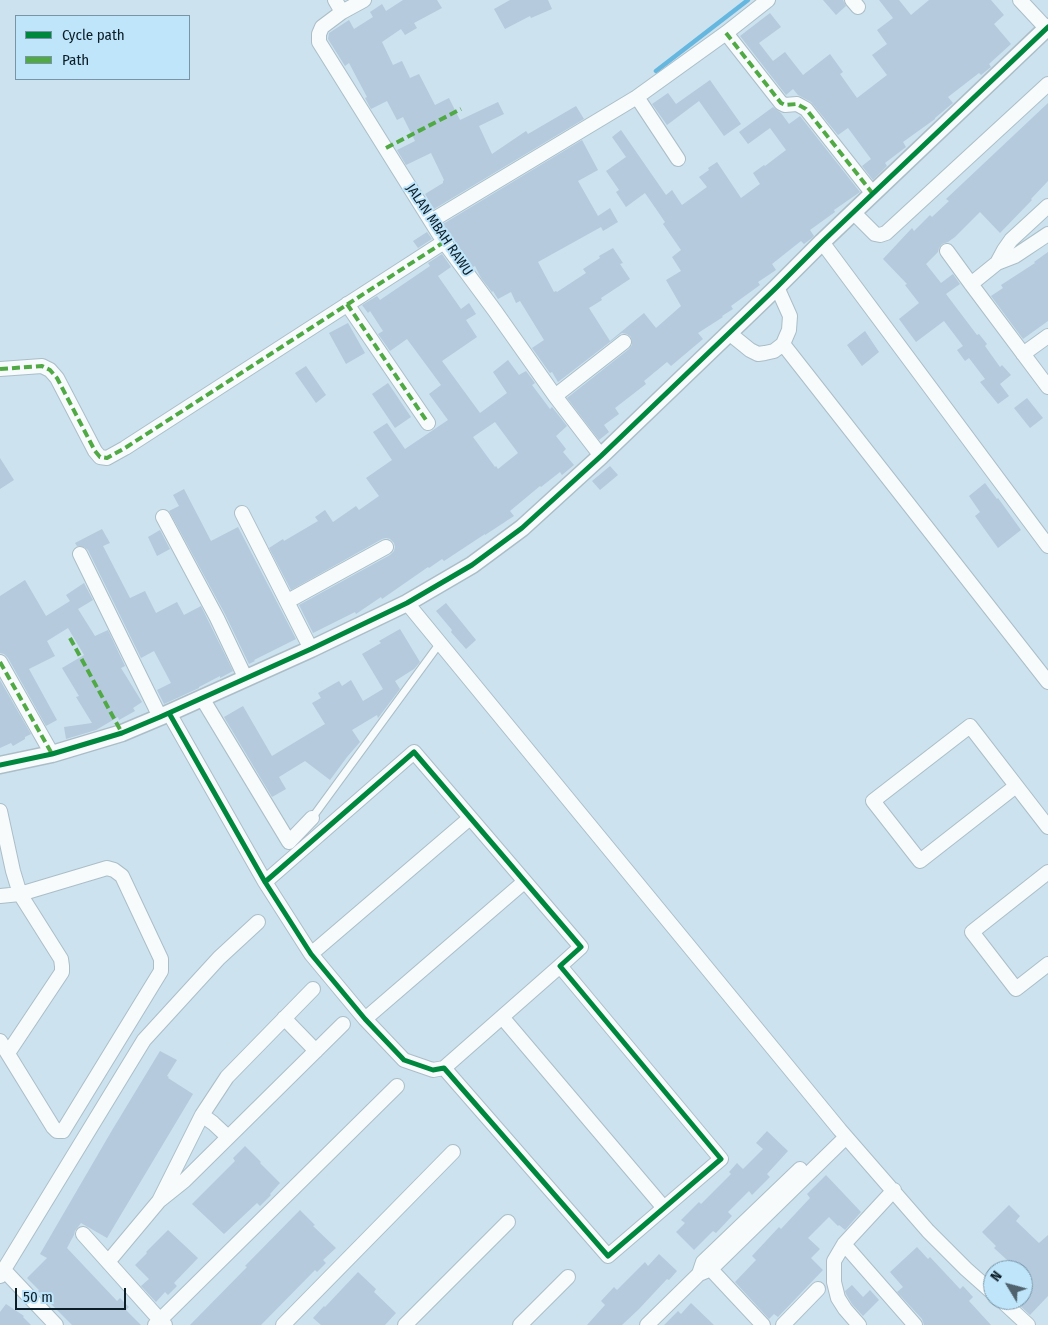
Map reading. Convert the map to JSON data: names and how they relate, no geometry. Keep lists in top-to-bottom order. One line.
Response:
{"streets":{"street":["JALAN MBAH RAWU"]},"legend":["Cycle path","Path"],"scale_bar":"50 m","north":"top left"}
